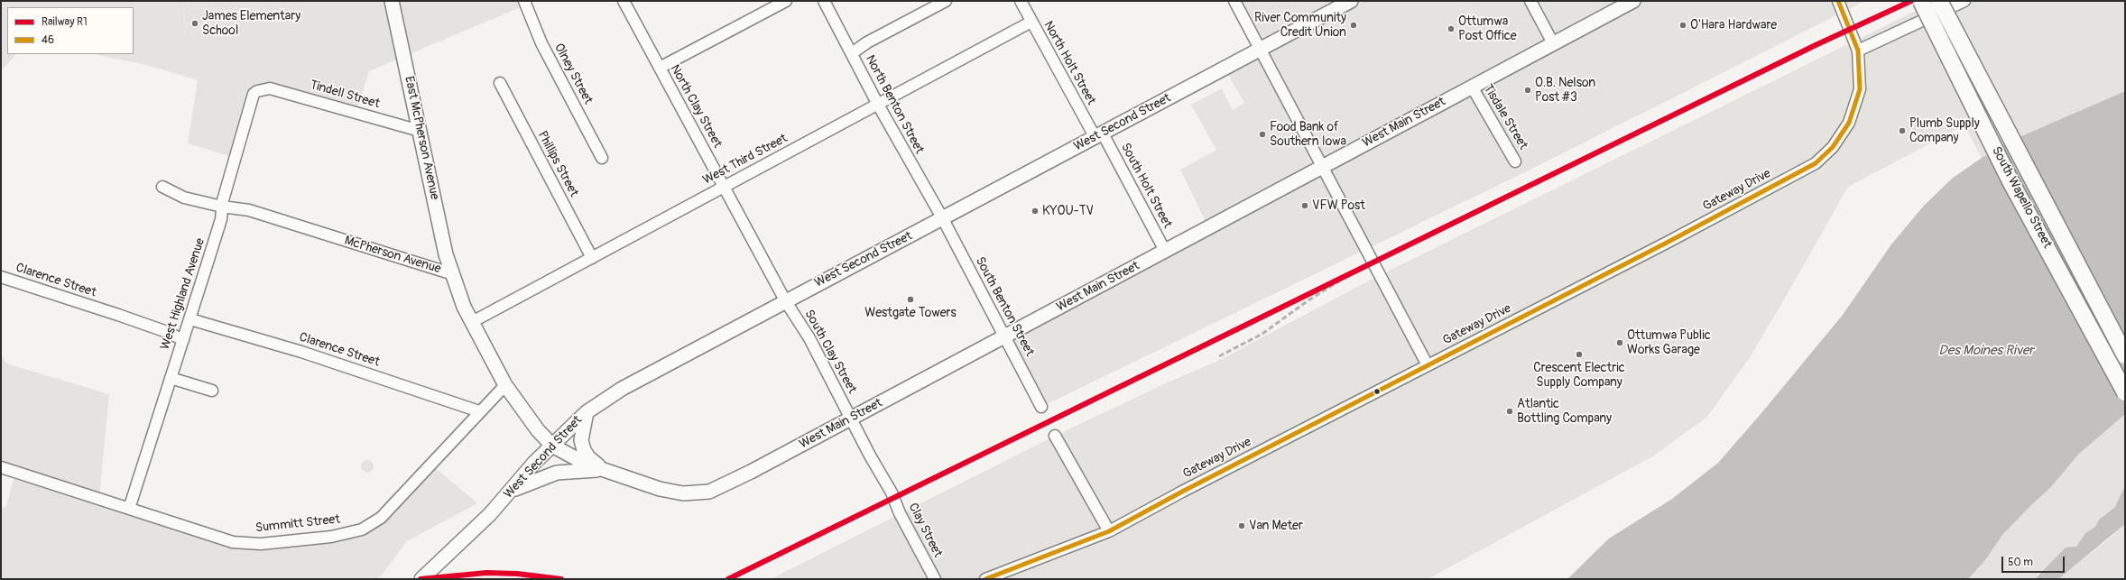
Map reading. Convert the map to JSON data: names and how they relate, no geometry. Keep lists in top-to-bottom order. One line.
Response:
{"streets":{"highway":["South Wapello Street"],"main road":["West Second Street","West Main Street","East McPherson Avenue","McPherson Avenue"],"street":["North Holt Street","Olney Street","Tindell Street","North Benton Street","North Clay Street","Tisdale Street","West Third Street","Phillips Street","South Holt Street","Gateway Drive","Clarence Street","West Highland Avenue","South Benton Street","South Clay Street","Summitt Street","Clay Street"]},"crossings":[["North Holt Street","West Second Street"],["North Holt Street","West Third Street"],["North Holt Street","South Holt Street"],["Tindell Street","East McPherson Avenue"],["Tindell Street","West Highland Avenue"],["North Benton Street","West Second Street"],["North Benton Street","West Third Street"],["North Benton Street","South Benton Street"],["North Clay Street","West Second Street"],["North Clay Street","West Third Street"],["North Clay Street","South Clay Street"],["Tisdale Street","West Main Street"],["West Second Street","West Main Street"],["West Second Street","South Holt Street"],["West Second Street","McPherson Avenue"],["West Second Street","South Benton Street"],["West Second Street","South Clay Street"],["West Main Street","South Holt Street"],["West Main Street","McPherson Avenue"],["West Main Street","South Benton Street"],["West Main Street","South Clay Street"],["East McPherson Avenue","McPherson Avenue"],["West Third Street","Phillips Street"],["West Third Street","McPherson Avenue"],["McPherson Avenue","West Highland Avenue"],["McPherson Avenue","Summitt Street"],["Clarence Street","West Highland Avenue"],["Clarence Street","Summitt Street"],["West Highland Avenue","Summitt Street"],["South Clay Street","Clay Street"]],"water":["Des Moines River"],"places":["James Elementary School","River Community Credit Union","O'Hara Hardware","Ottumwa Post Office","O.B. Nelson Post #3","Plumb Supply Company","Food Bank of Southern Iowa","VFW Post","KYOU-TV","Westgate Towers","Ottumwa Public Works Garage","Crescent Electric Supply Company","Atlantic Bottling Company","Van Meter"],"lines":["rail line R1","transit line 46"],"legend":["Railway R1","46"],"scale_bar":"50 m"}
